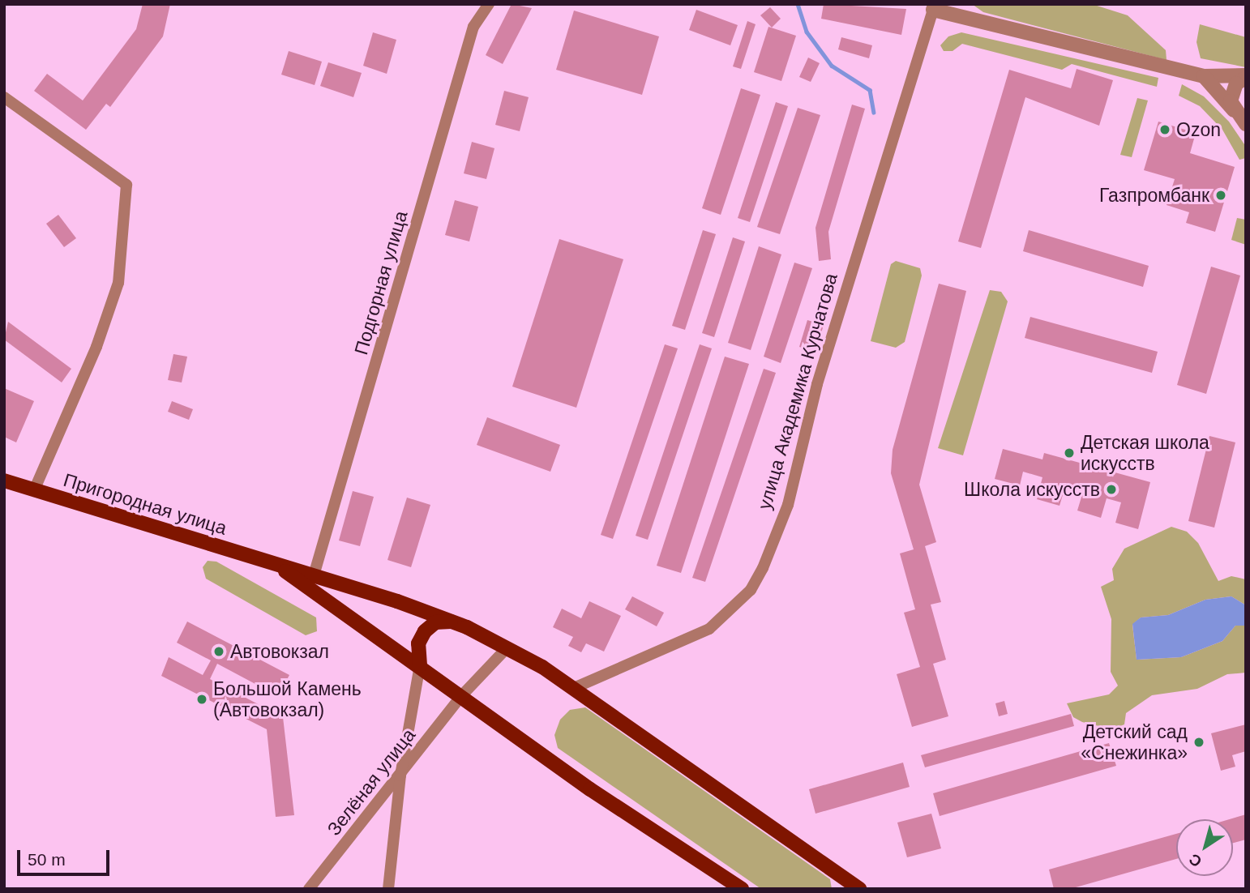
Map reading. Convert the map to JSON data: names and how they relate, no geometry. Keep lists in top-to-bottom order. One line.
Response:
{"streets":{"main road":["Пригородная улица"],"street":["Подгорная улица","улица Академика Курчатова","Зелёная улица"]},"crossings":[["Подгорная улица","Пригородная улица"],["улица Академика Курчатова","Пригородная улица"],["Пригородная улица","Зелёная улица"]],"places":["Ozon","Газпромбанк","Детская школа искусств","Школа искусств","Автовокзал","Большой Камень (Автовокзал)","Детский сад «Снежинка»"],"scale_bar":"50 m","north":"bottom left"}
